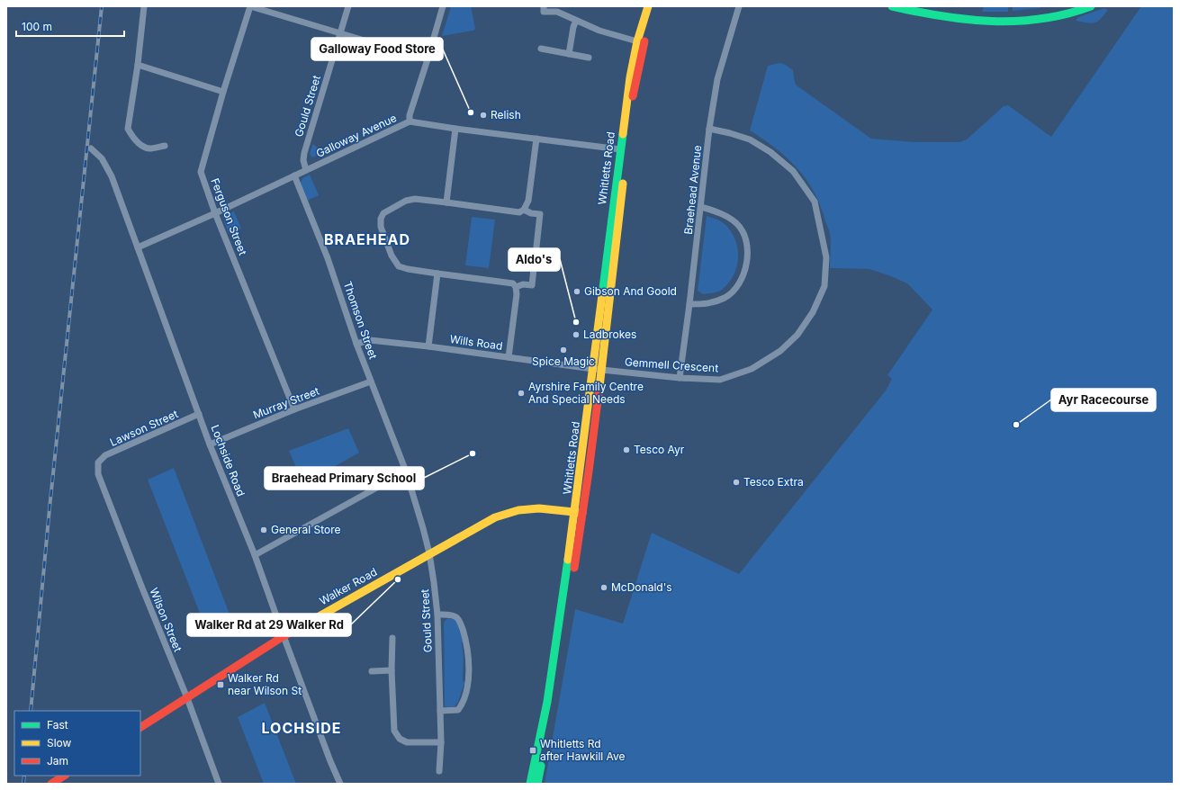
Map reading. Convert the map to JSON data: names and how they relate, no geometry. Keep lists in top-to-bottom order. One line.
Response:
{"streets":{"main road":["Whitletts Road","Walker Road"],"street":["Gould Street","Galloway Avenue","Braehead Avenue","Ferguson Street","Thomson Street","Wills Road","Gemmell Crescent","Murray Street","Lawson Street","Lochside Road","Wilson Street"]},"crossings":[["Gould Street","Galloway Avenue"],["Gould Street","Thomson Street"],["Gould Street","Walker Road"],["Galloway Avenue","Whitletts Road"],["Galloway Avenue","Ferguson Street"],["Galloway Avenue","Thomson Street"],["Galloway Avenue","Lochside Road"],["Whitletts Road","Wills Road"],["Whitletts Road","Gemmell Crescent"],["Whitletts Road","Walker Road"],["Braehead Avenue","Gemmell Crescent"],["Ferguson Street","Murray Street"],["Thomson Street","Wills Road"],["Thomson Street","Murray Street"],["Wills Road","Gemmell Crescent"],["Murray Street","Lochside Road"],["Lawson Street","Lochside Road"],["Lawson Street","Wilson Street"],["Lochside Road","Walker Road"],["Walker Road","Wilson Street"]],"districts":["BRAEHEAD","LOCHSIDE"],"places":{"other":["Galloway Food Store","Relish","Gibson And Goold","Aldo's","Ladbrokes","Spice Magic","Ayrshire Family Centre And Special Needs","Ayr Racecourse","Tesco Ayr","Braehead Primary School","Tesco Extra","General Store","Walker Rd at 29 Walker Rd","McDonald's"],"transit":["Walker Rd near Wilson St","Whitletts Rd after Hawkill Ave"]},"legend":["Fast","Slow","Jam"],"scale_bar":"100 m"}
